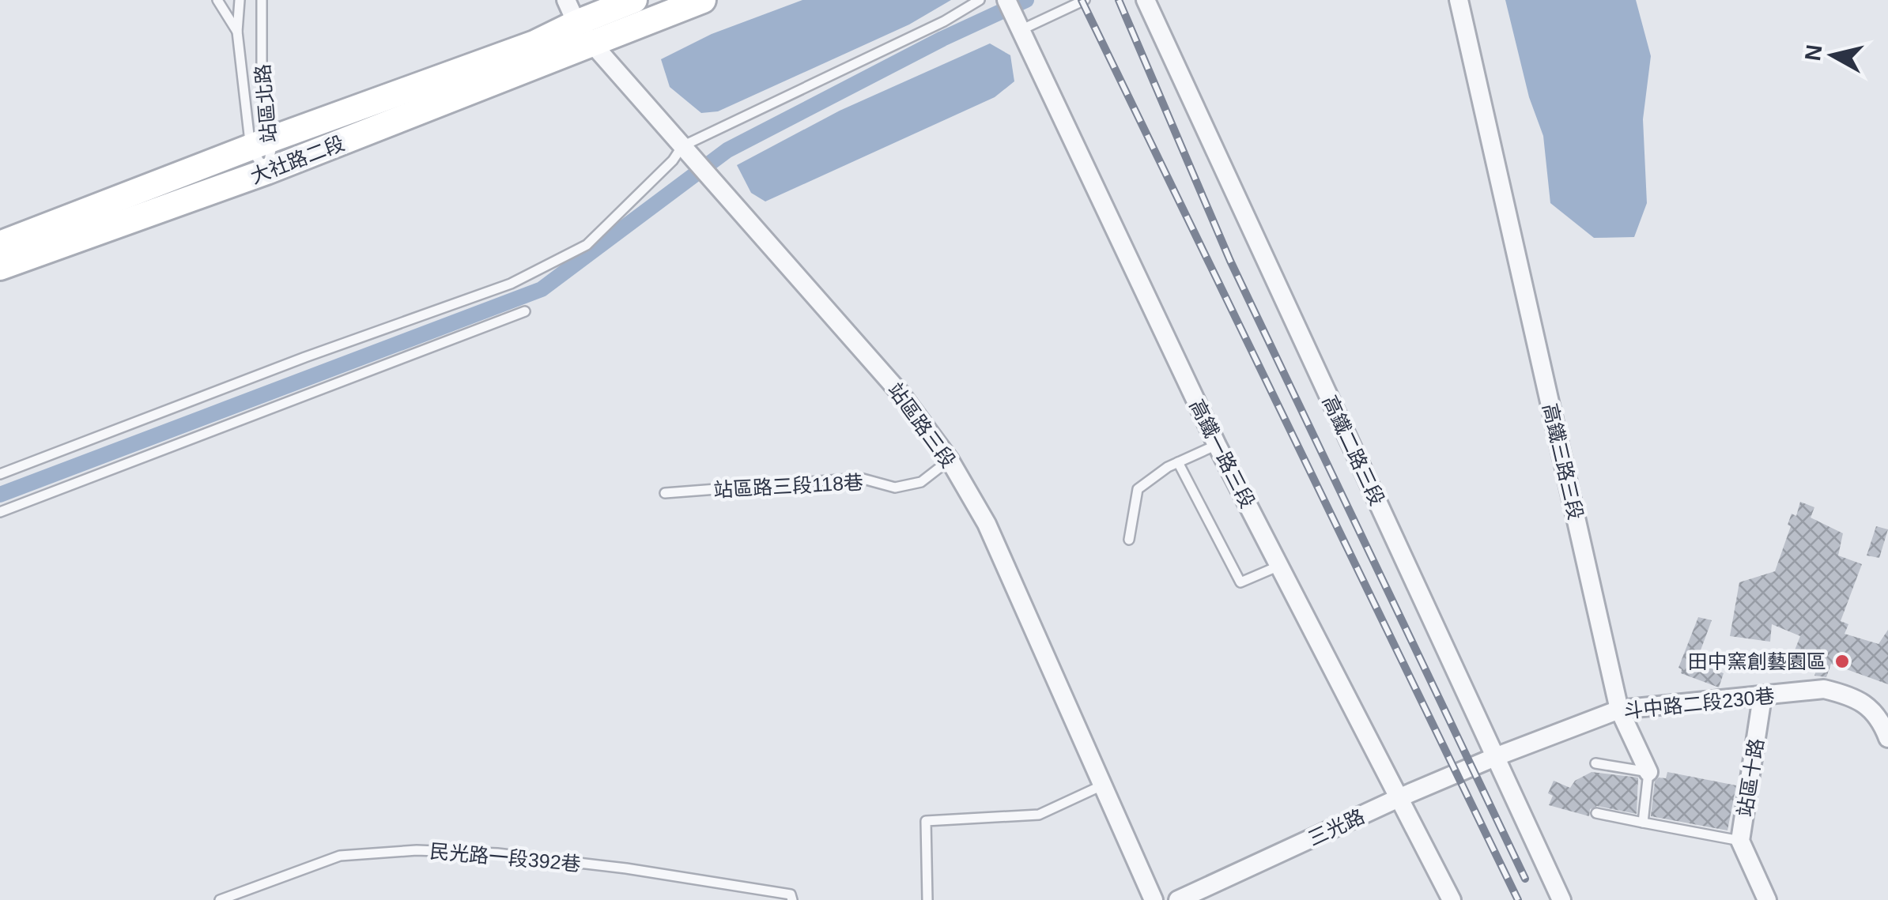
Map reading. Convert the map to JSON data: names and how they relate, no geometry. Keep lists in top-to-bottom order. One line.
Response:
{"streets":{"street":["大社路二段","站區路三段","高鐵二路三段","高鐵一路三段","高鐵三路三段","斗中路二段230巷","站區十路","三光路"],"lane":["站區北路","站區路三段118巷","民光路一段392巷"]},"crossings":[["站區北路","大社路二段"],["大社路二段","站區路三段"],["站區路三段","站區路三段118巷"],["高鐵二路三段","斗中路二段230巷"],["高鐵二路三段","三光路"],["高鐵一路三段","三光路"],["高鐵三路三段","斗中路二段230巷"],["斗中路二段230巷","站區十路"],["斗中路二段230巷","三光路"]],"places":["田中窯創藝園區"],"north":"left"}
